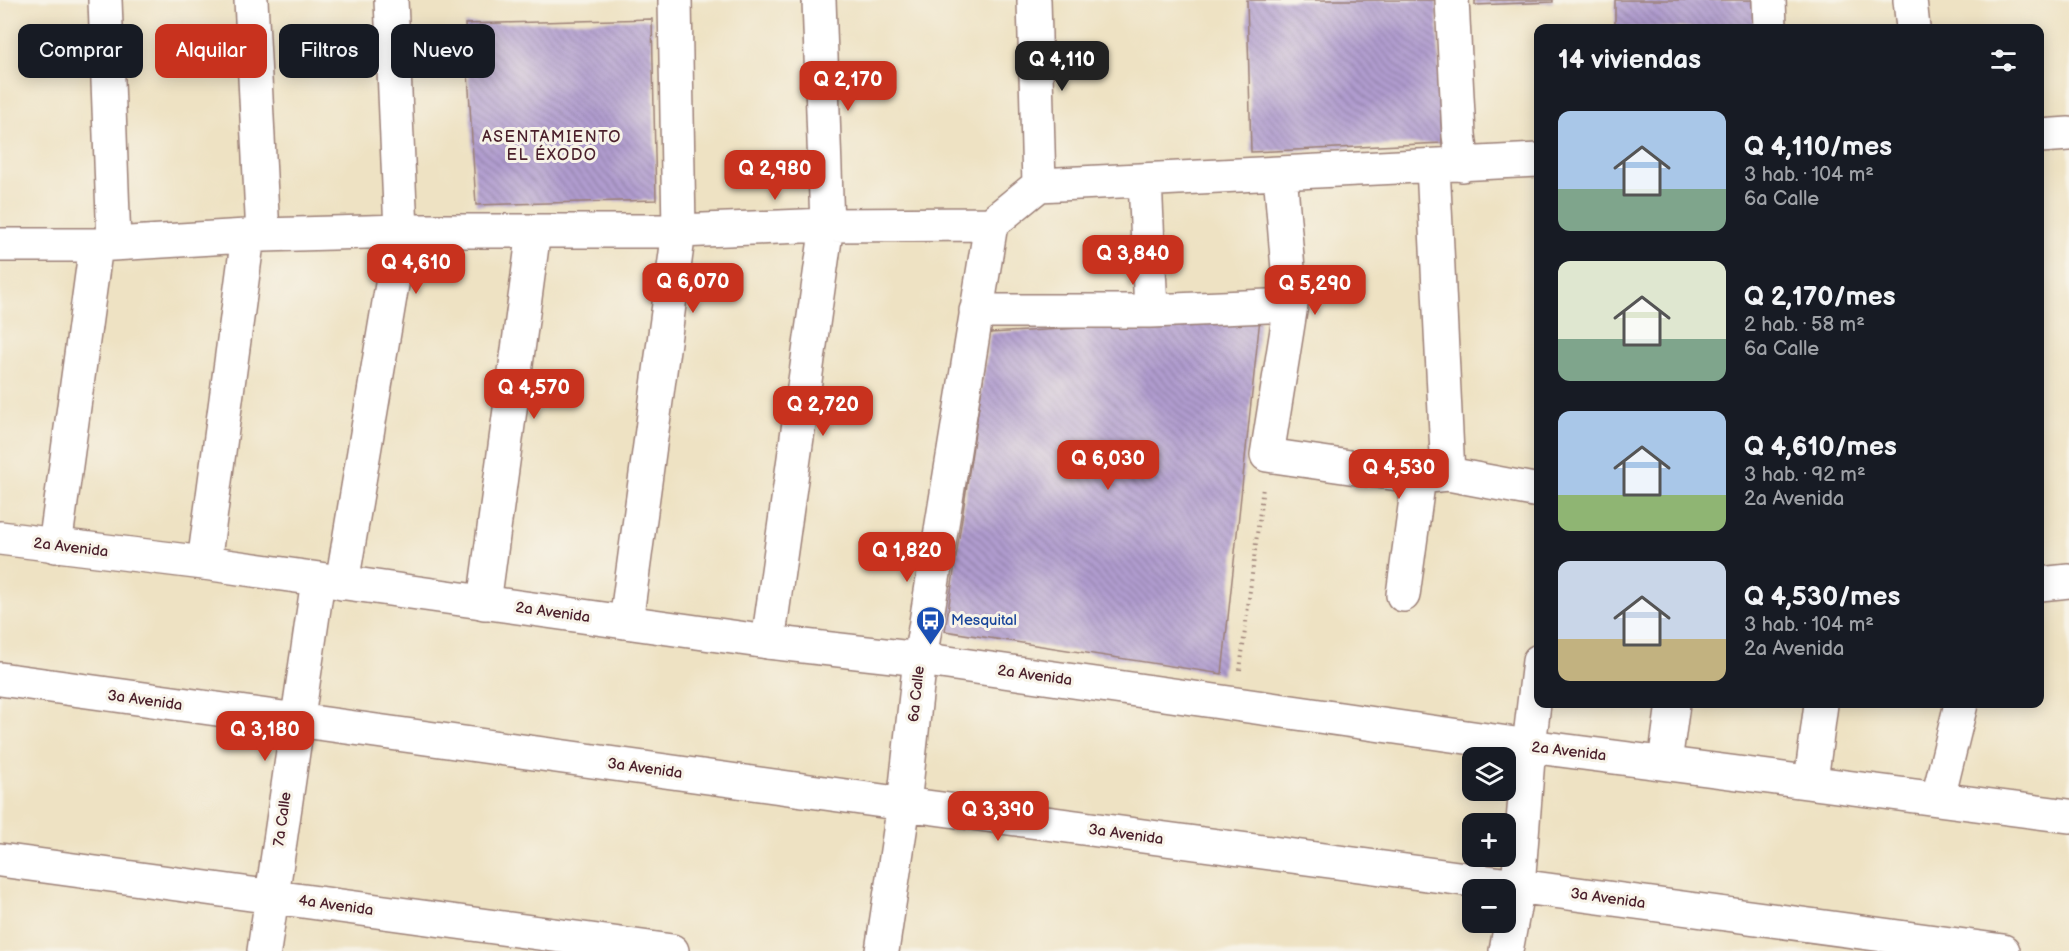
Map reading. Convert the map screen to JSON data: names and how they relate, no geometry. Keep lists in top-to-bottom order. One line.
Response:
{"streets":{"street":["2a Avenida","6a Calle","3a Avenida","7a Calle","4a Avenida"]},"crossings":[["2a Avenida","6a Calle"],["2a Avenida","7a Calle"],["6a Calle","3a Avenida"],["3a Avenida","7a Calle"],["7a Calle","4a Avenida"]],"districts":["ASENTAMIENTO EL ÉXODO"],"places":{"bus stop":["Mesquital"]},"page":{"chip":["Comprar","Alquilar","Filtros","Nuevo"],"heading":"14 viviendas","price":["Q 4,110","Q 2,170","Q 2,980","Q 3,840","Q 4,610","Q 6,070","Q 5,290","Q 4,570","Q 2,720","Q 6,030","Q 4,530","Q 1,820","Q 3,180","Q 3,390"],"list":[{"name":"Q 4,110/mes","note":"3 hab. · 104 m² · 6a Calle"},{"name":"Q 2,170/mes","note":"2 hab. · 58 m² · 6a Calle"},{"name":"Q 4,610/mes","note":"3 hab. · 92 m² · 2a Avenida"},{"name":"Q 4,530/mes","note":"3 hab. · 104 m² · 2a Avenida"}],"map_buttons":["+","−"]}}
